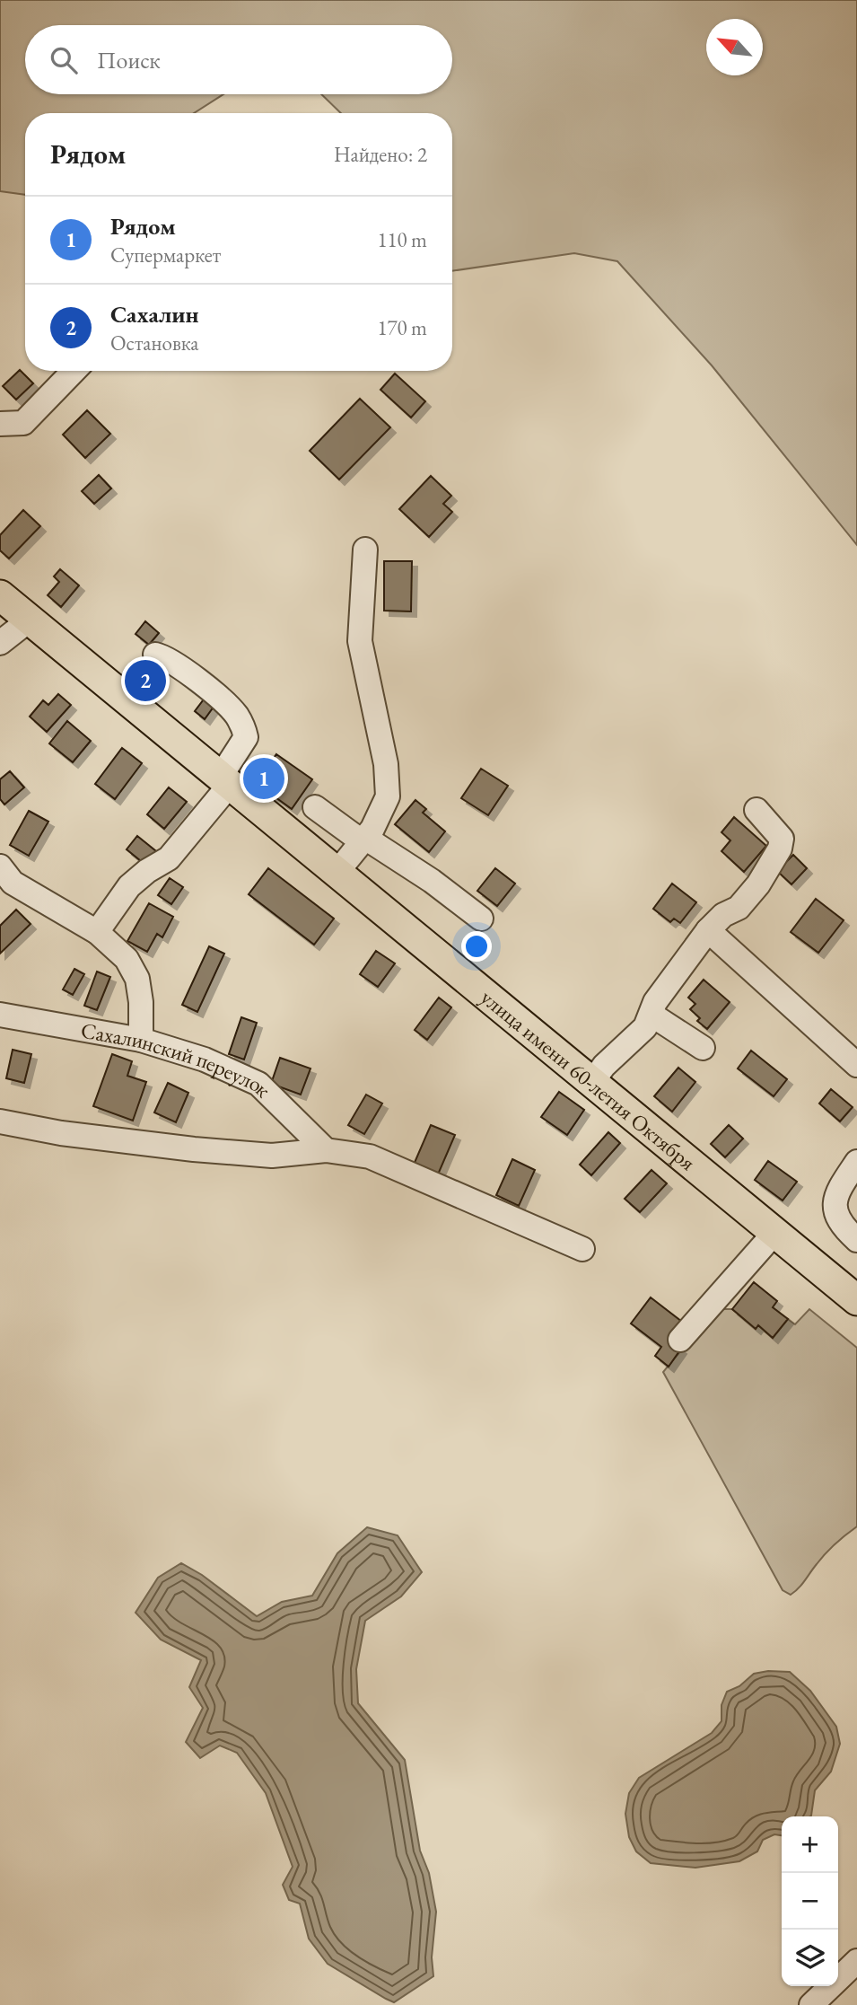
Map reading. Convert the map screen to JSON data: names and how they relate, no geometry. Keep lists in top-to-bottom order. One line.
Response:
{"streets":{"main road":["улица имени 60-летия Октября"],"street":["Сахалинский переулок"]},"north":"top left","page":{"search":"Поиск","heading":["Рядом","Найдено: 2"],"list":[{"mark":"1","name":"Рядом","note":"Супермаркет","value":"110 m"},{"mark":"2","name":"Сахалин","note":"Остановка","value":"170 m"}],"pins":["2","1"],"map_buttons":["+","−"]}}
